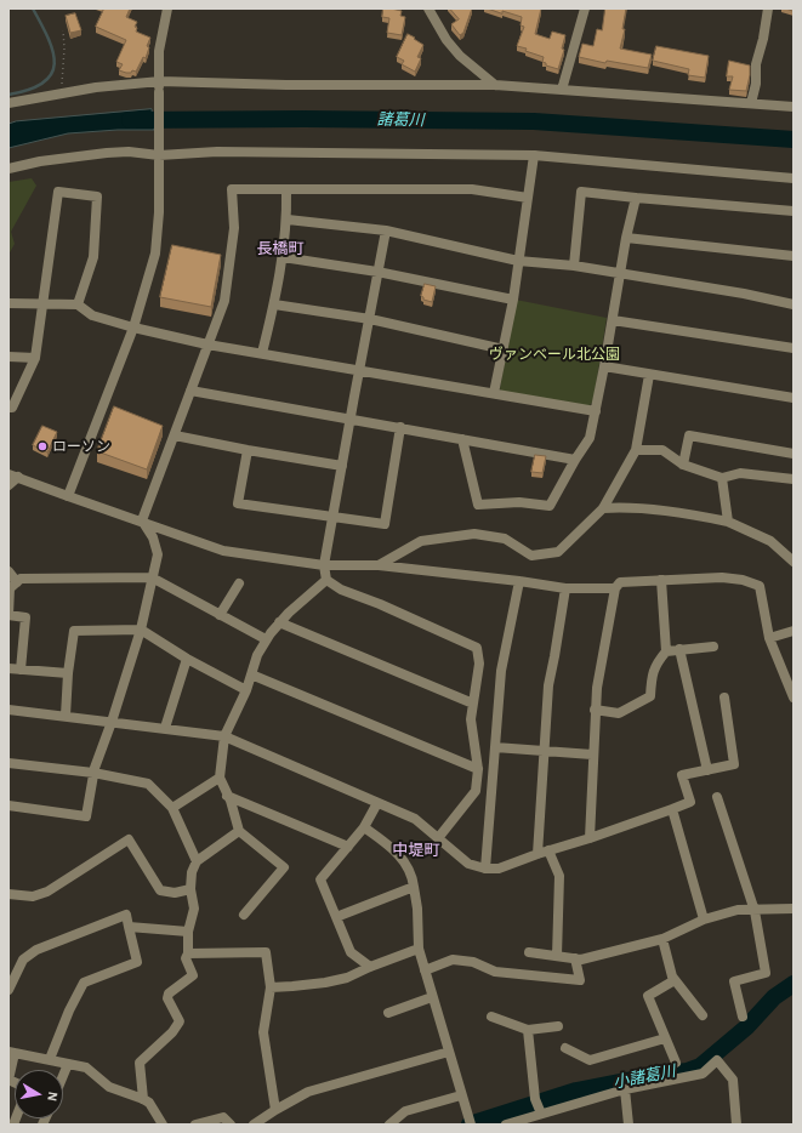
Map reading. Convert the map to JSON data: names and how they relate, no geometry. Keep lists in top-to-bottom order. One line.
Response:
{"districts":["長橋町","中堤町"],"water":["諸葛川","小諸葛川"],"parks":["ヴァンベール北公園"],"places":["ローソン"],"north":"right"}
